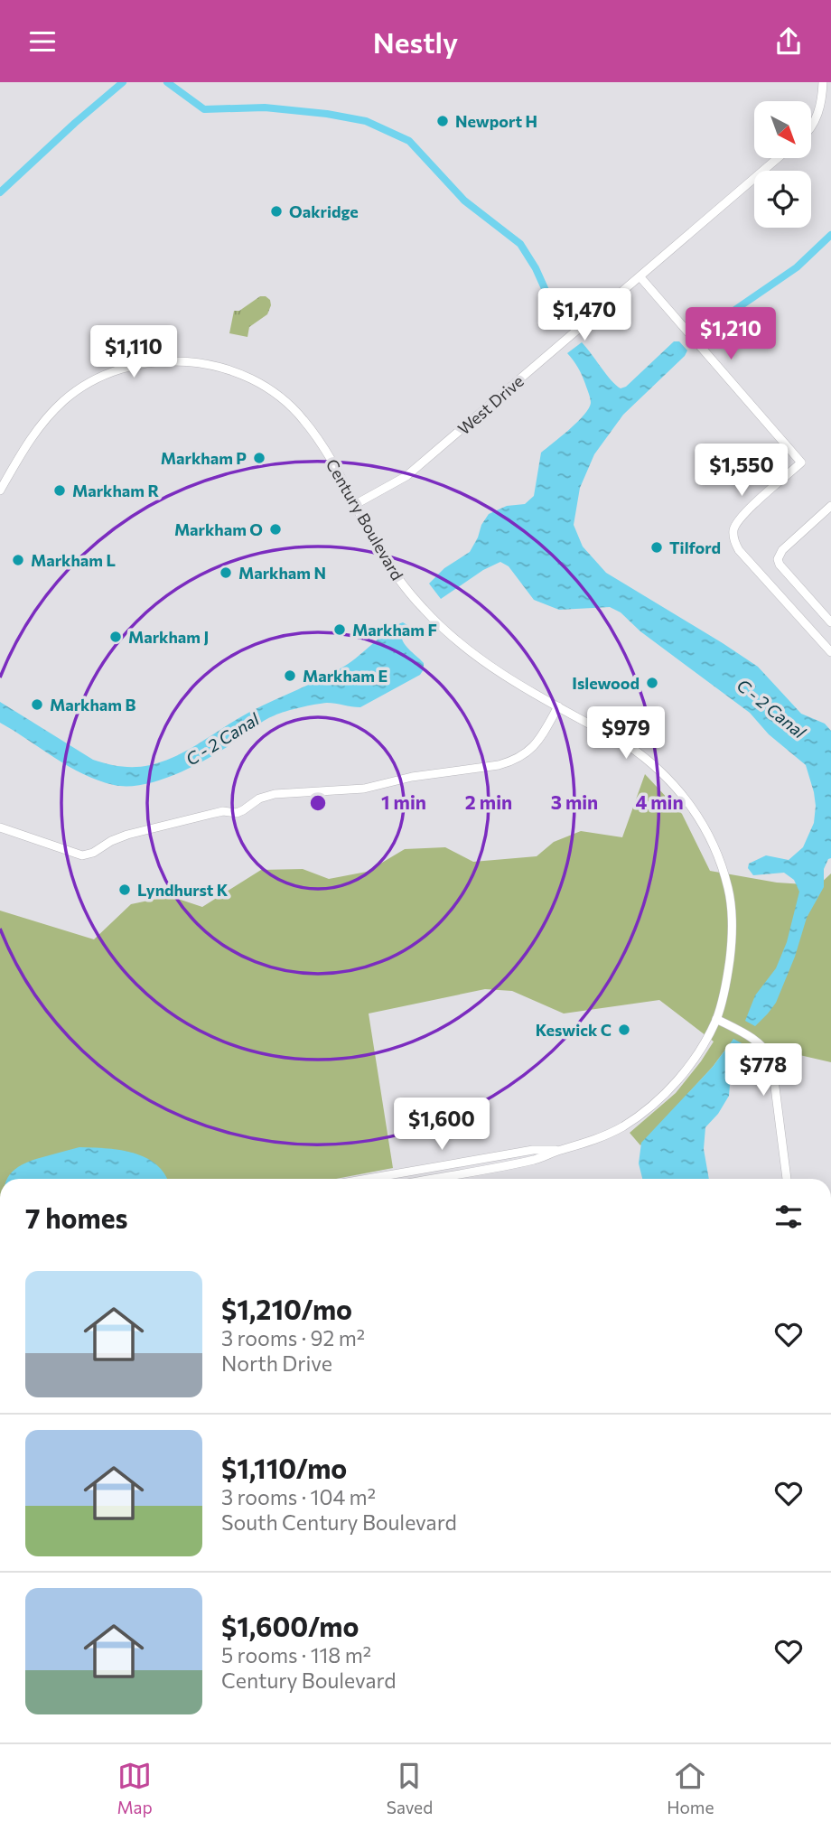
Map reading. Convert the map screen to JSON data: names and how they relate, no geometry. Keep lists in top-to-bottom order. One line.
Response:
{"streets":{"street":["West Drive","Century Boulevard"]},"crossings":[["West Drive","Century Boulevard"]],"water":["C - 2 Canal"],"places":["Newport H","Oakridge","Markham P","Markham R","Markham O","Tilford","Markham L","Markham N","Markham F","Markham J","Markham E","Islewood","Markham B","Lyndhurst K","Keswick C"],"north":"bottom right","page":{"header":"Nestly","price":["$1,470","$1,210","$1,110","$1,550","$979","$778","$1,600"],"heading":"7 homes","list":[{"name":"$1,210/mo","note":"3 rooms · 92 m² · North Drive"},{"name":"$1,110/mo","note":"3 rooms · 104 m² · South Century Boulevard"},{"name":"$1,600/mo","note":"5 rooms · 118 m² · Century Boulevard"}],"tabs":["Map","Saved","Home"]},"rings":["1 min","2 min","3 min","4 min"]}
